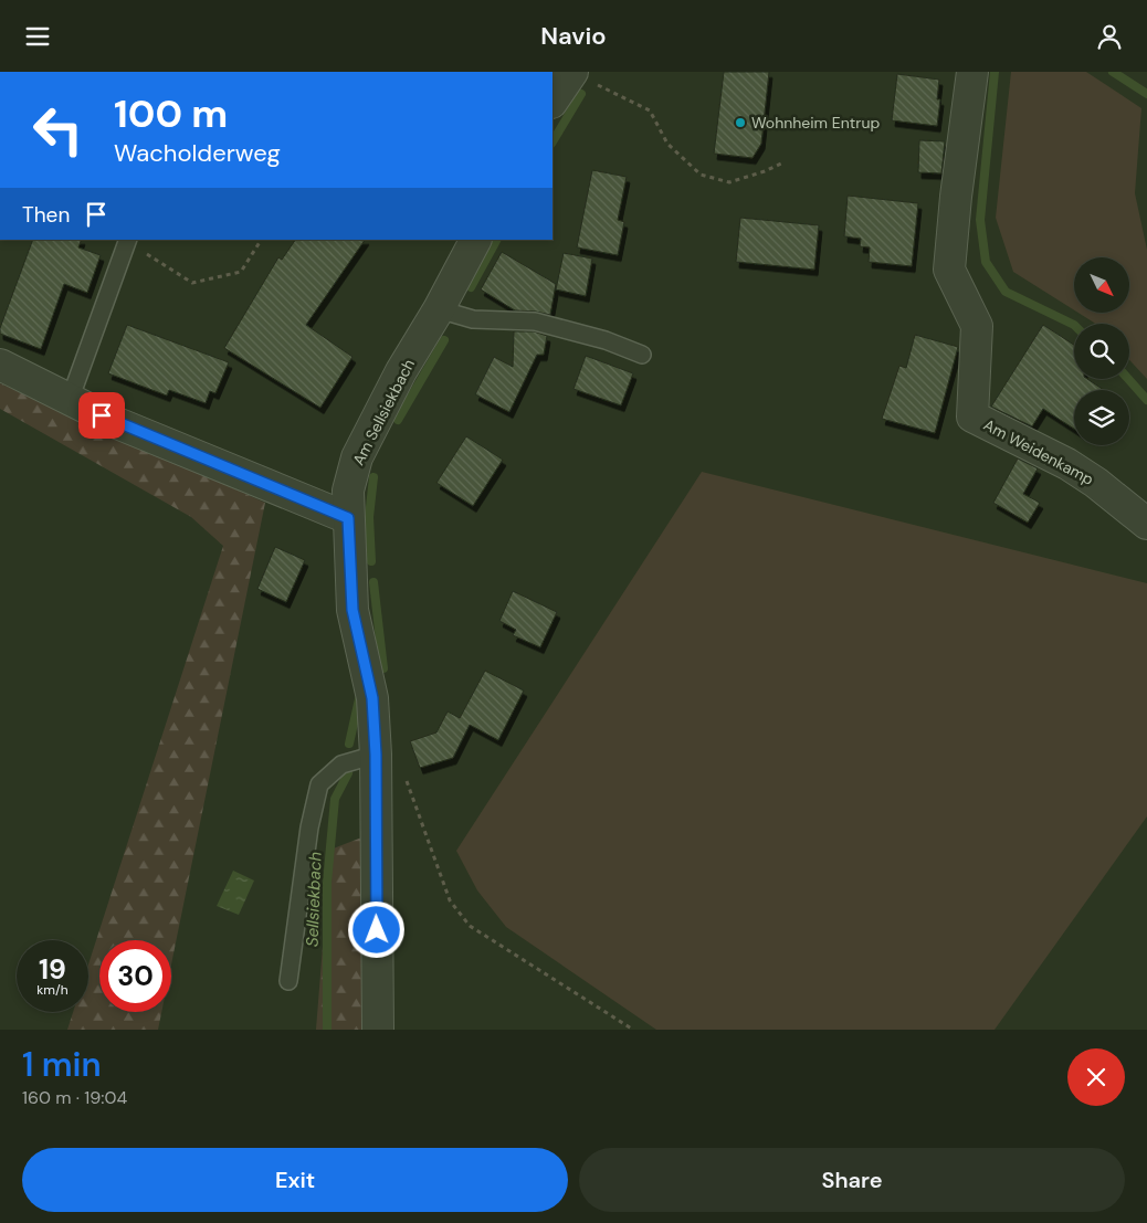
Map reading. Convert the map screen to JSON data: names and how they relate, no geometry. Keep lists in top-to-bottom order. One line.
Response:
{"streets":{"street":["Am Sellsiekbach","Am Weidenkamp"]},"water":["Sellsiekbach"],"places":["Wohnheim Entrup"],"north":"bottom right","page":{"header":"Navio","turn":["100 m","Wacholderweg"],"then":"Then","speed":"19 km/h","limit":"30","heading":["1 min","160 m · 19:04"],"buttons":["Exit","Share"]}}
